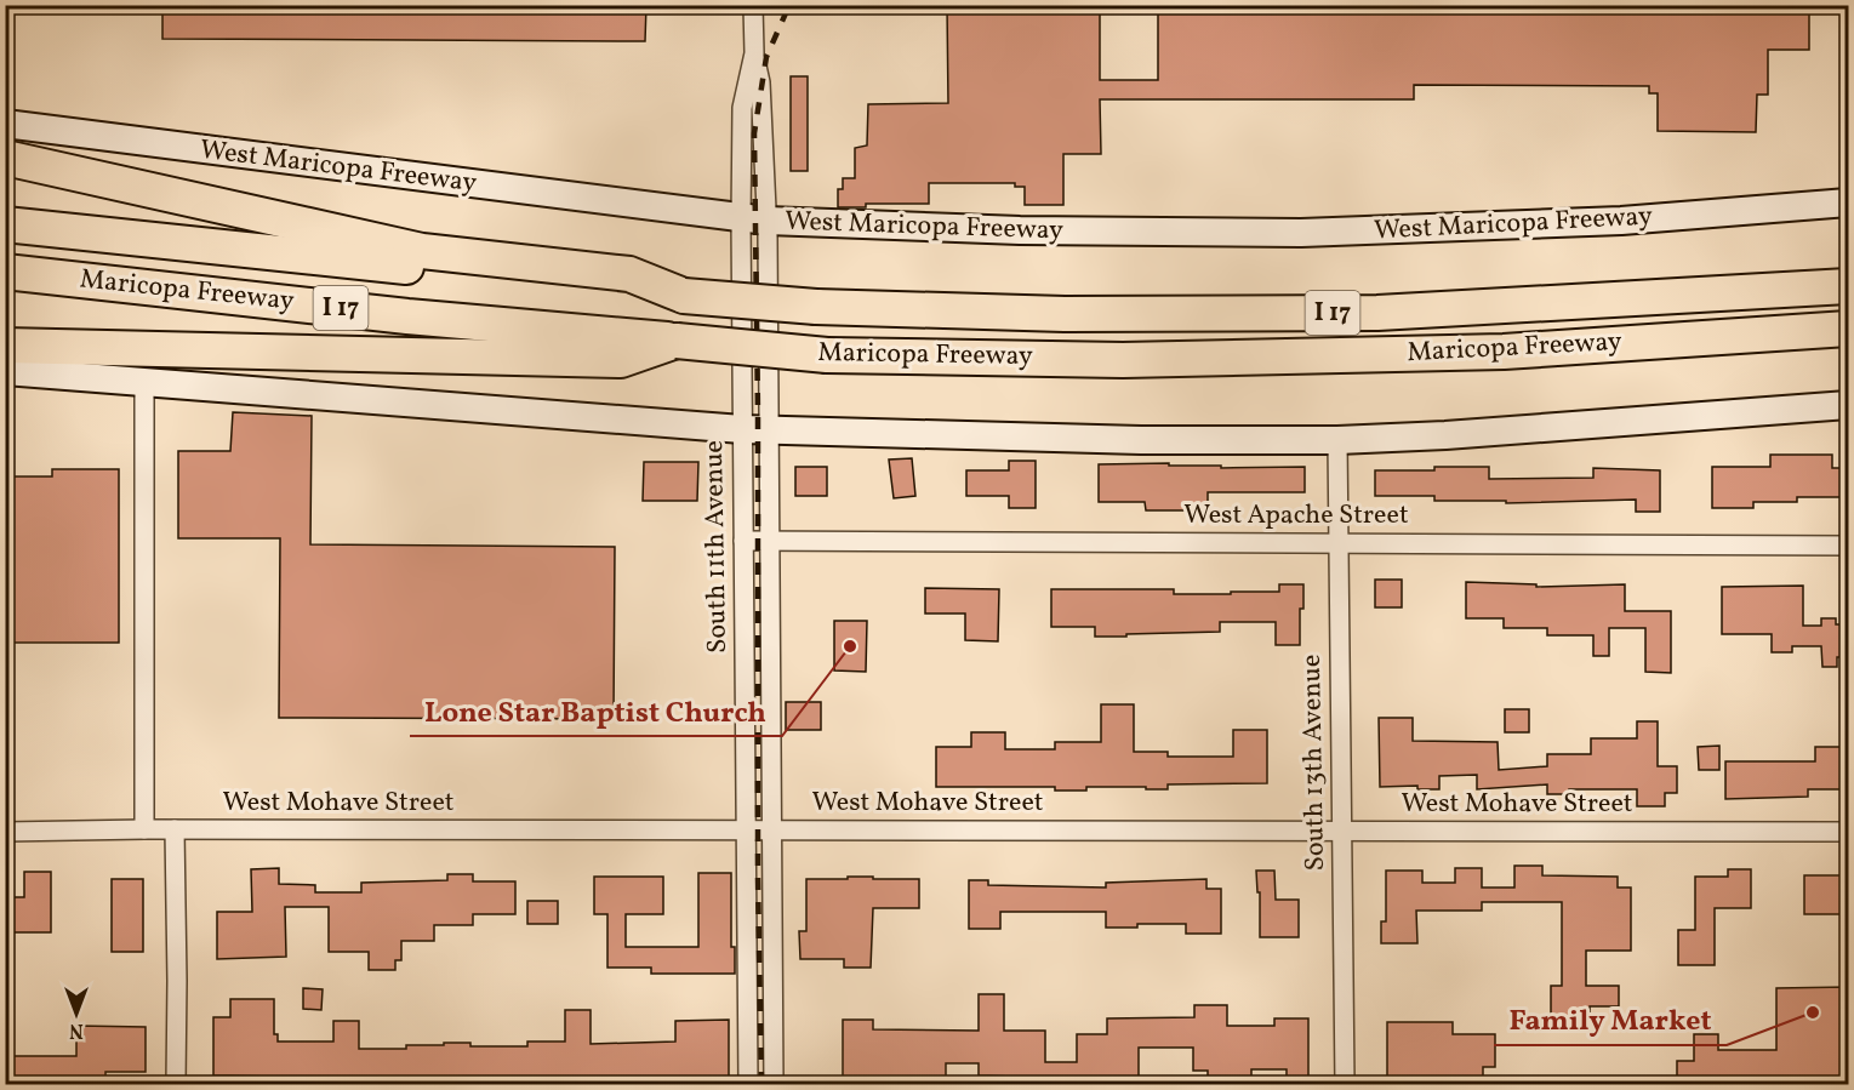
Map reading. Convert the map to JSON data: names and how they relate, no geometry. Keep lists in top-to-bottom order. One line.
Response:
{"streets":{"highway":["Maricopa Freeway","I 17"],"main road":["West Maricopa Freeway"],"street":["West Apache Street","South 11th Avenue","South 13th Avenue","West Mohave Street"]},"crossings":[["West Maricopa Freeway","South 11th Avenue"],["West Apache Street","South 11th Avenue"],["West Apache Street","South 13th Avenue"],["South 11th Avenue","West Mohave Street"],["South 13th Avenue","West Mohave Street"]],"places":["Lone Star Baptist Church","Family Market"],"north":"bottom"}
